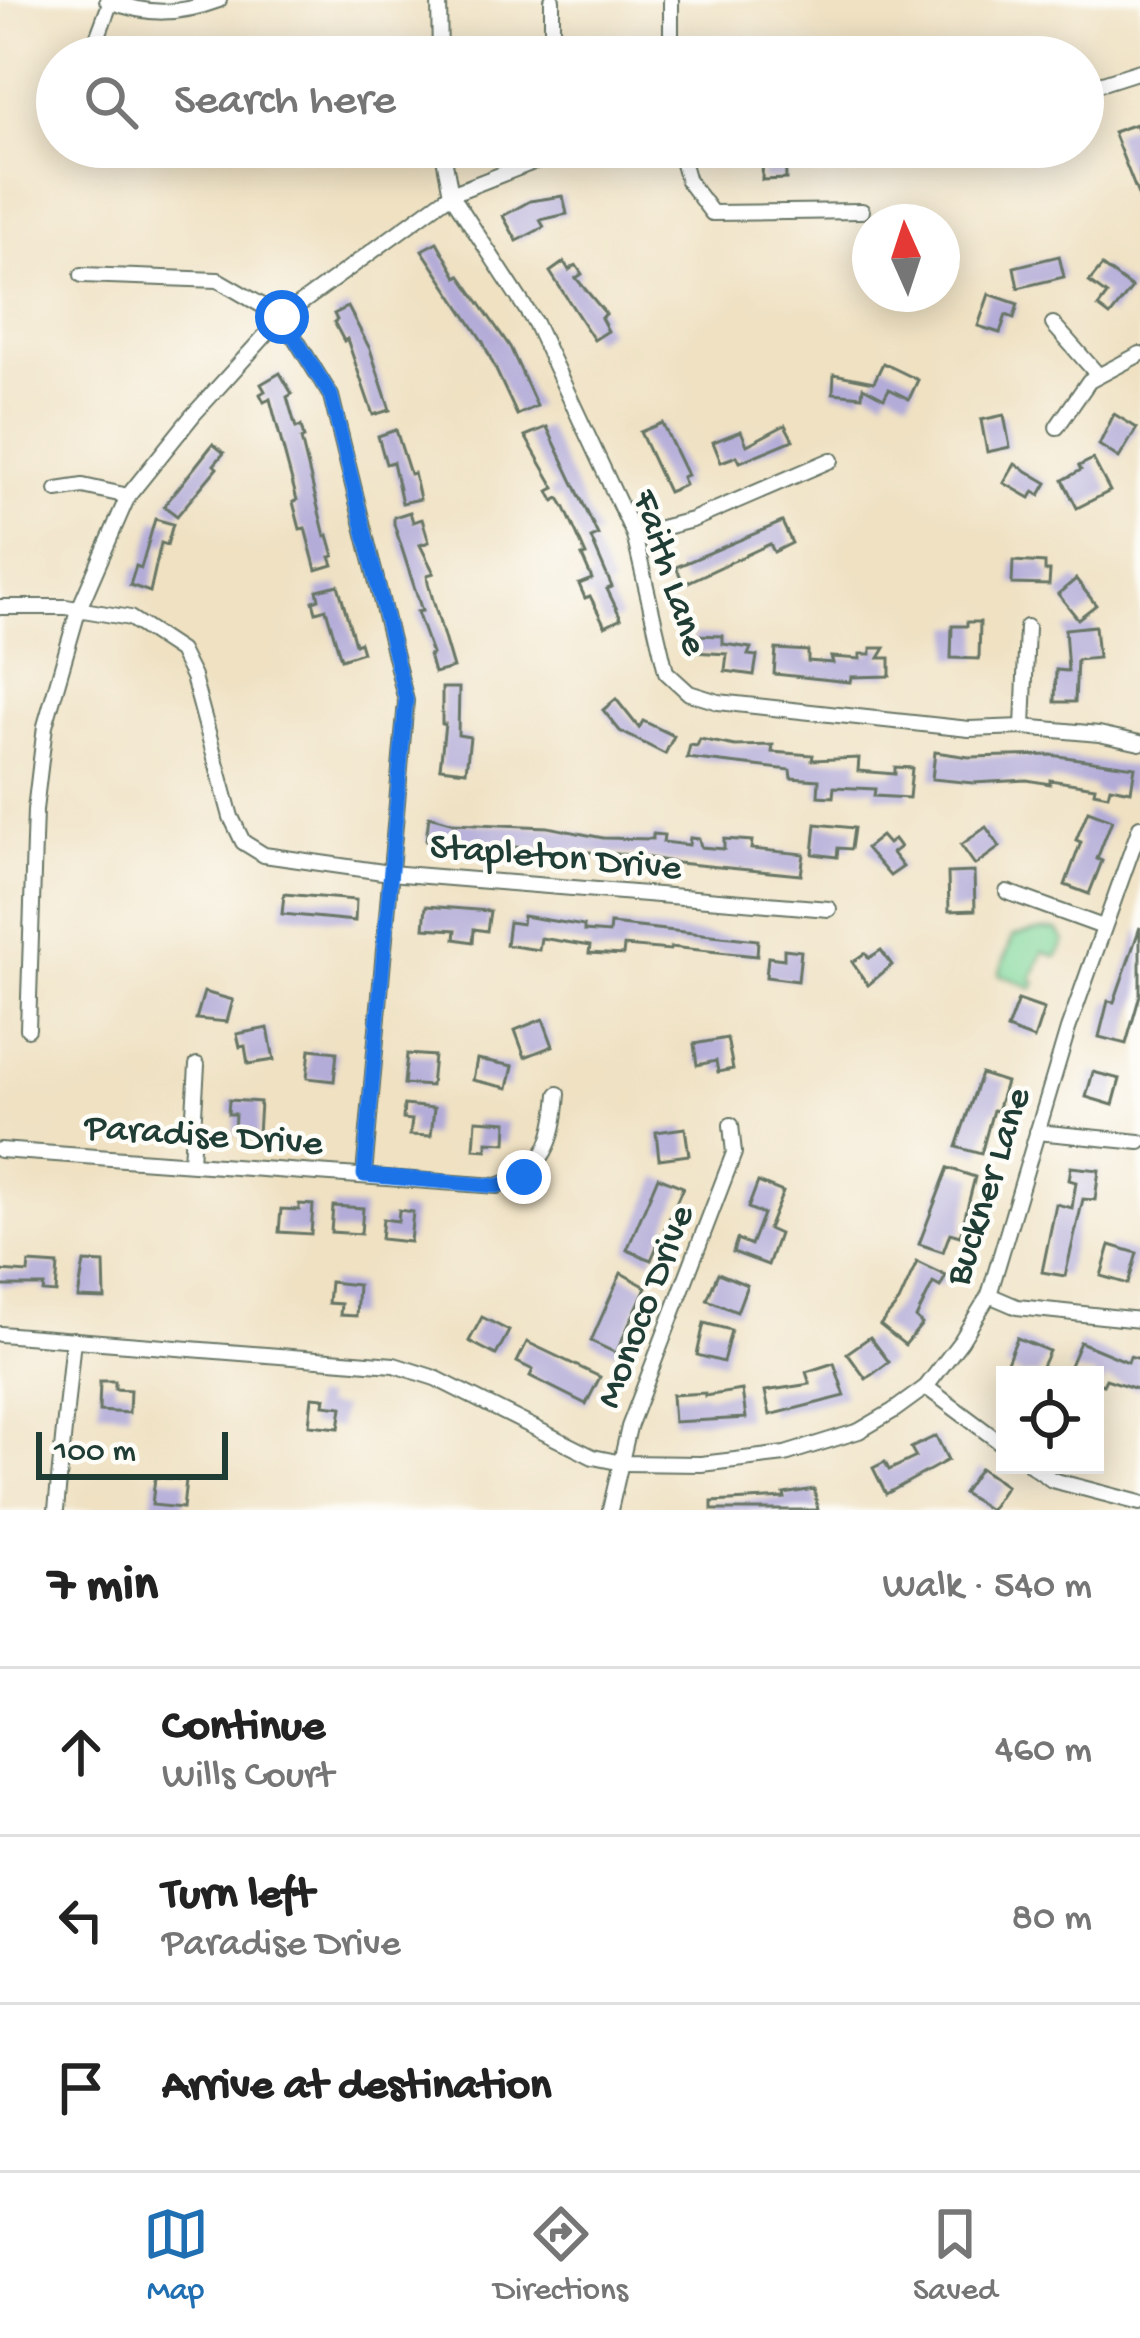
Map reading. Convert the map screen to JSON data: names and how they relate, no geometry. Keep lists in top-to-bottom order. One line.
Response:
{"streets":{"street":["Faith Lane","Stapleton Drive","Paradise Drive","Buckner Lane","Monoco Drive"]},"crossings":[["Buckner Lane","Monoco Drive"]],"scale_bar":"100 m","north":"top","page":{"search":"Search here","scale":"100 m","heading":["7 min","Walk · 540 m"],"list":[["Continue","Wills Court","460 m"],["Turn left","Paradise Drive","80 m"],"Arrive at destination"],"nav":["Map","Directions","Saved"]}}
